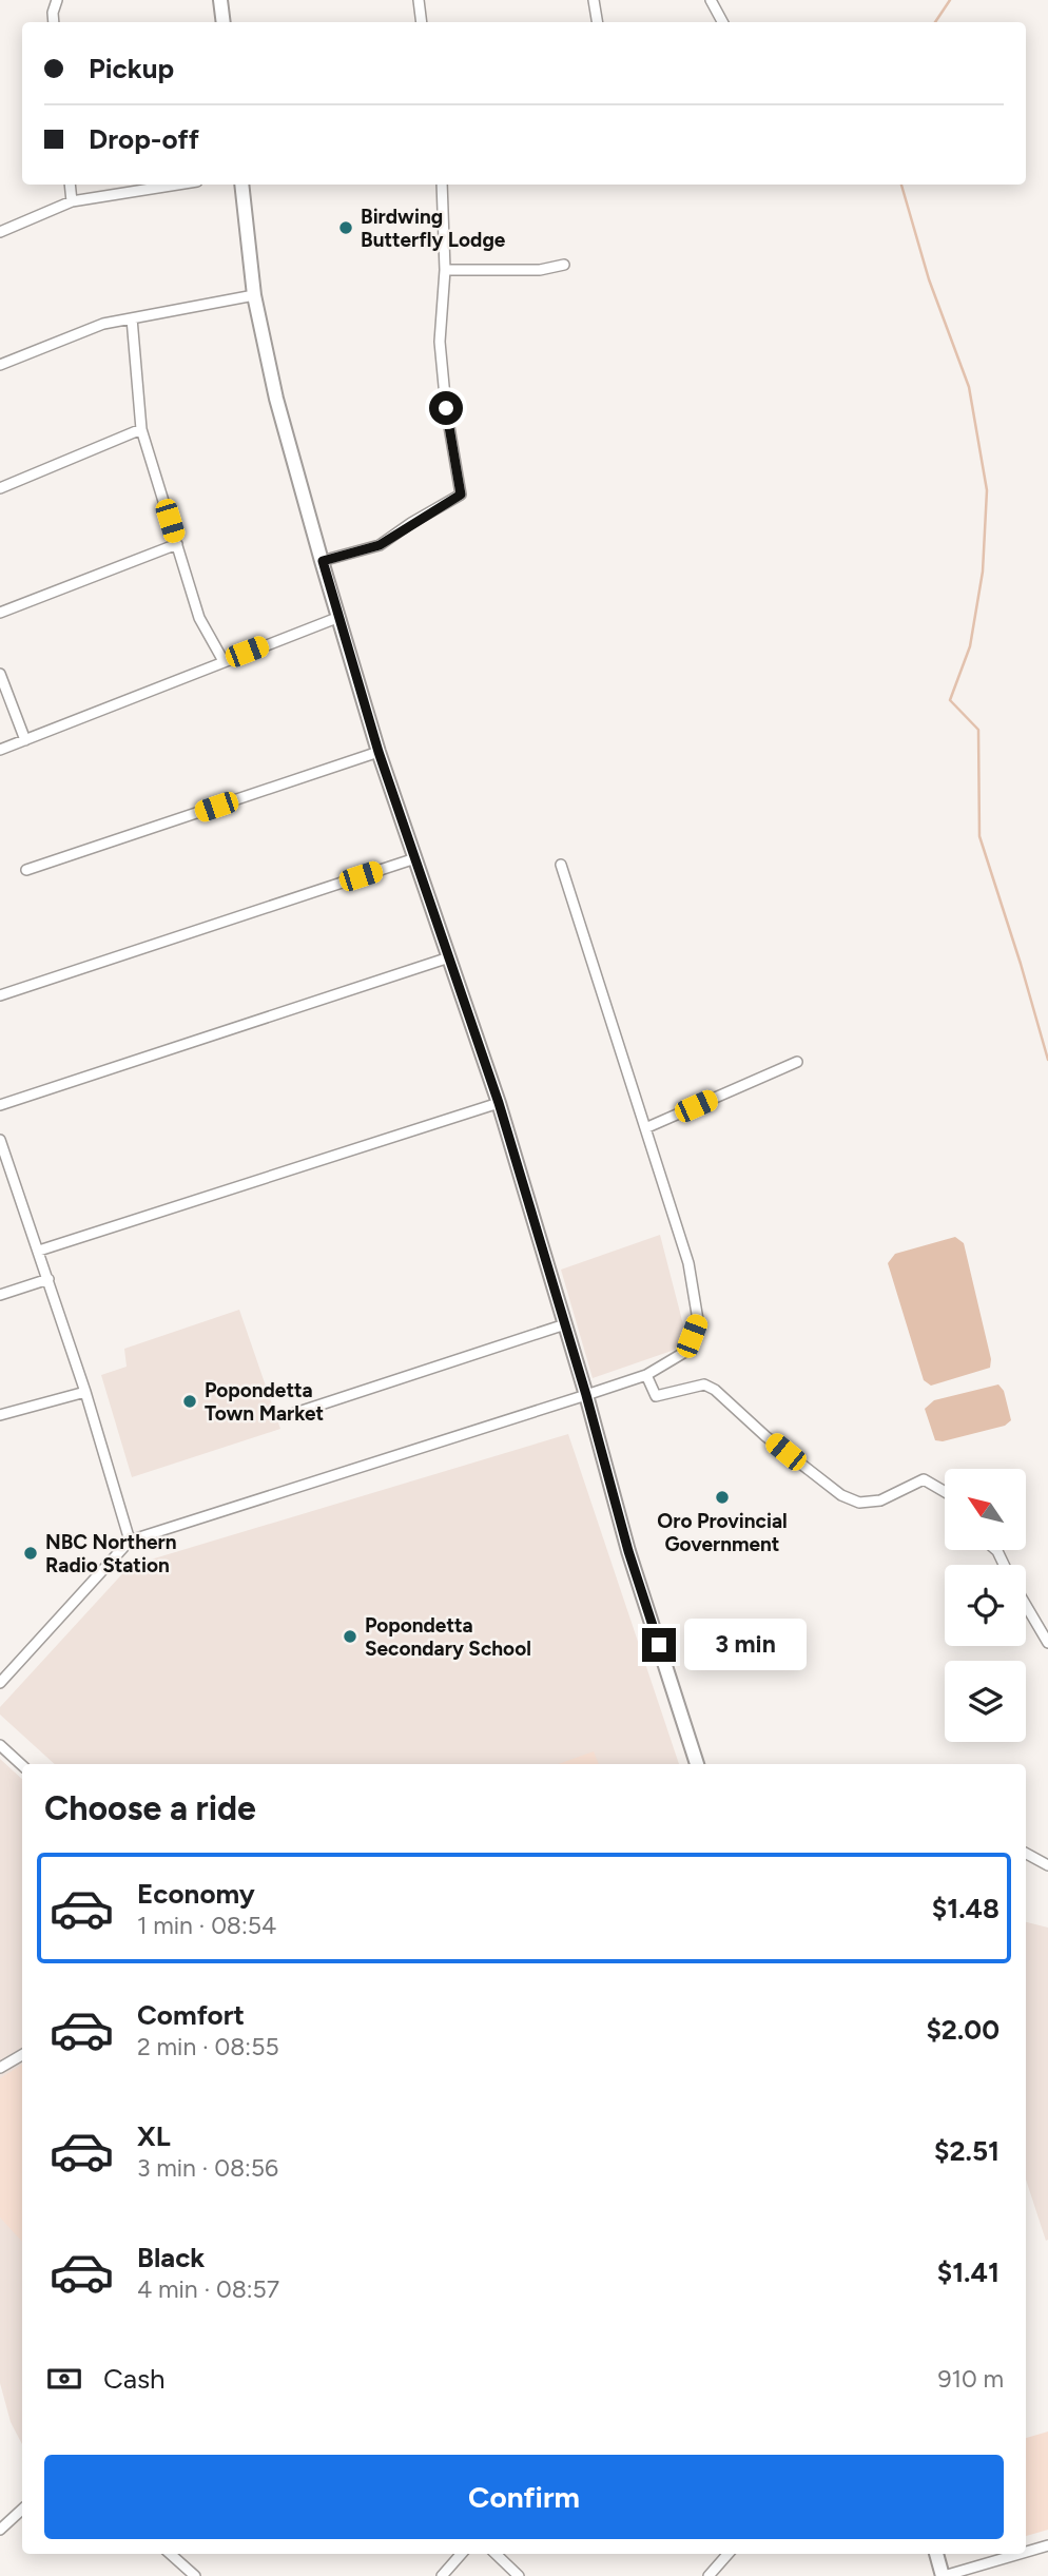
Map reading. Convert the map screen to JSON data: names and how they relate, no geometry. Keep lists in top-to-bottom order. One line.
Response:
{"places":["Birdwing Butterfly Lodge","Popondetta Town Market","Oro Provincial Government","NBC Northern Radio Station","Popondetta Secondary School"],"north":"top left","page":{"banner":["Pickup","Drop-off"],"bubble":"3 min","heading":"Choose a ride","list":[{"name":"Economy","note":"1 min · 08:54","value":"$1.48"},{"name":"Comfort","note":"2 min · 08:55","value":"$2.00"},{"name":"XL","note":"3 min · 08:56","value":"$2.51"},{"name":"Black","note":"4 min · 08:57","value":"$1.41"}],"pay":["Cash","910 m"],"buttons":"Confirm"}}
